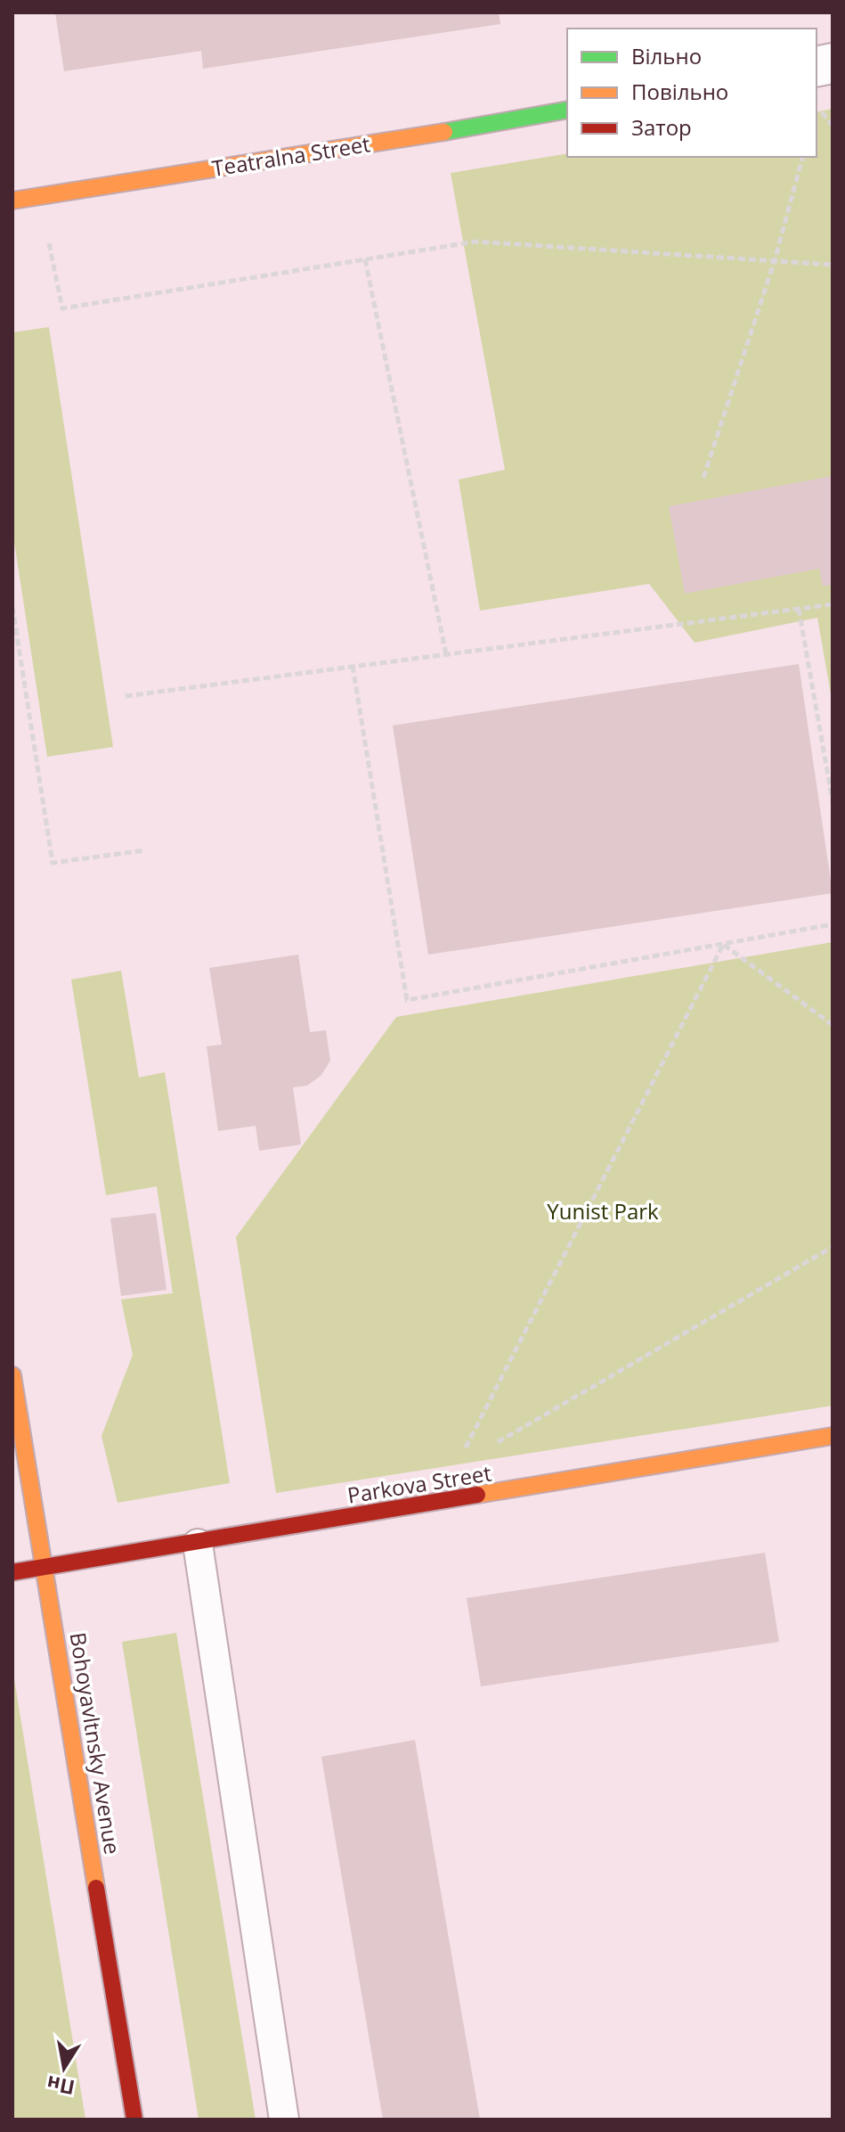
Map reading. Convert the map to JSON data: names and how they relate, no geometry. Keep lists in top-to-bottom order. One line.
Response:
{"streets":{"street":["Teatralna Street","Parkova Street","Bohoyavltnsky Avenue"]},"crossings":[["Parkova Street","Bohoyavltnsky Avenue"]],"parks":["Yunist Park"],"legend":["Вільно","Повільно","Затор"],"north":"bottom"}
